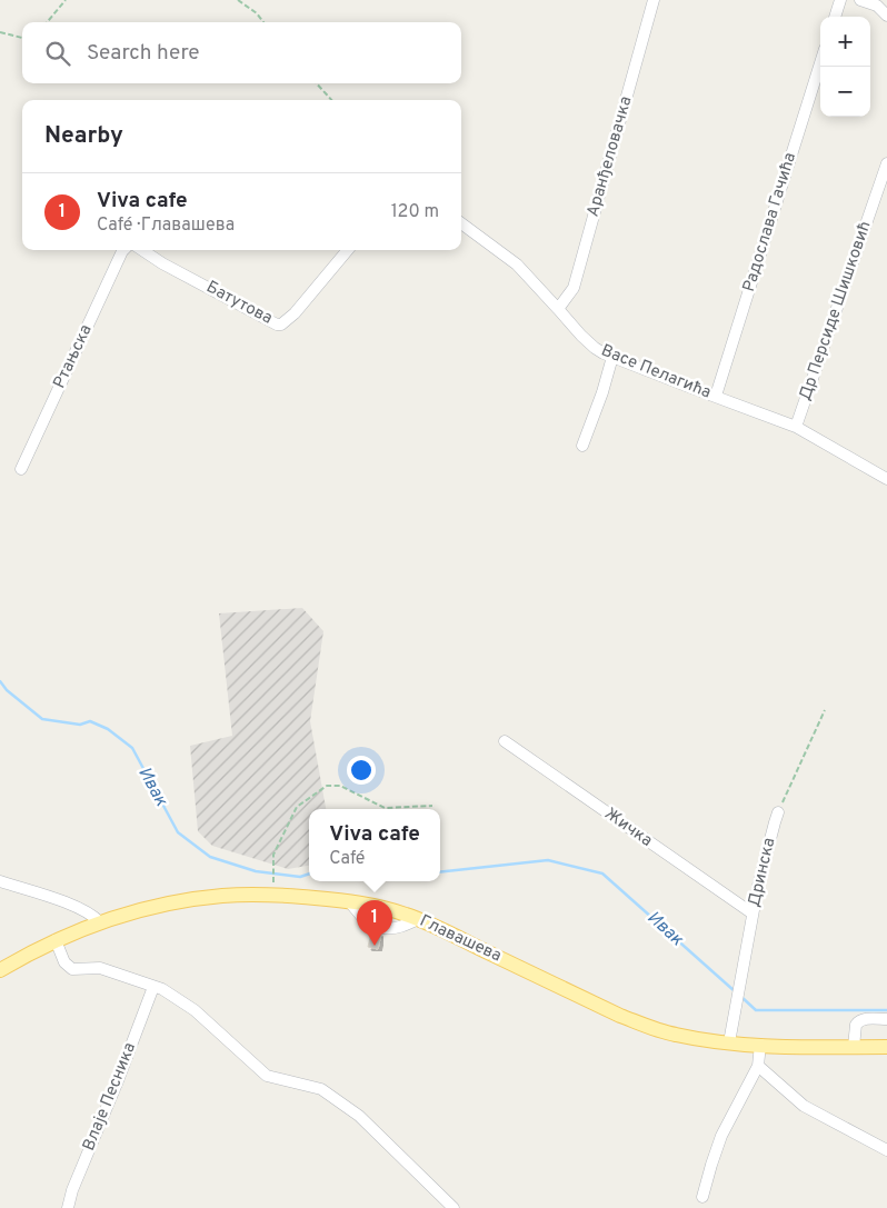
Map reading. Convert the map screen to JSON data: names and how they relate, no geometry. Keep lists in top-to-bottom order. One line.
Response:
{"streets":{"main road":["Главашева"],"street":["Аранђеловачка","Радослава Гачића","Батутова","Др Персиде Шишковић","Ртањска","Васе Пелагића","Жичка","Дринска","Влаје Песника"]},"crossings":[["Аранђеловачка","Васе Пелагића"],["Радослава Гачића","Васе Пелагића"],["Др Персиде Шишковић","Васе Пелагића"],["Жичка","Дринска"],["Дринска","Главашева"]],"water":["Ивак"],"page":{"map_buttons":["+","−"],"search":"Search here","heading":"Nearby","list":[{"mark":"1","name":"Viva cafe","note":"Café · Главашева","value":"120 m"}],"popup":["Viva cafe","Café"],"pins":"1"}}
